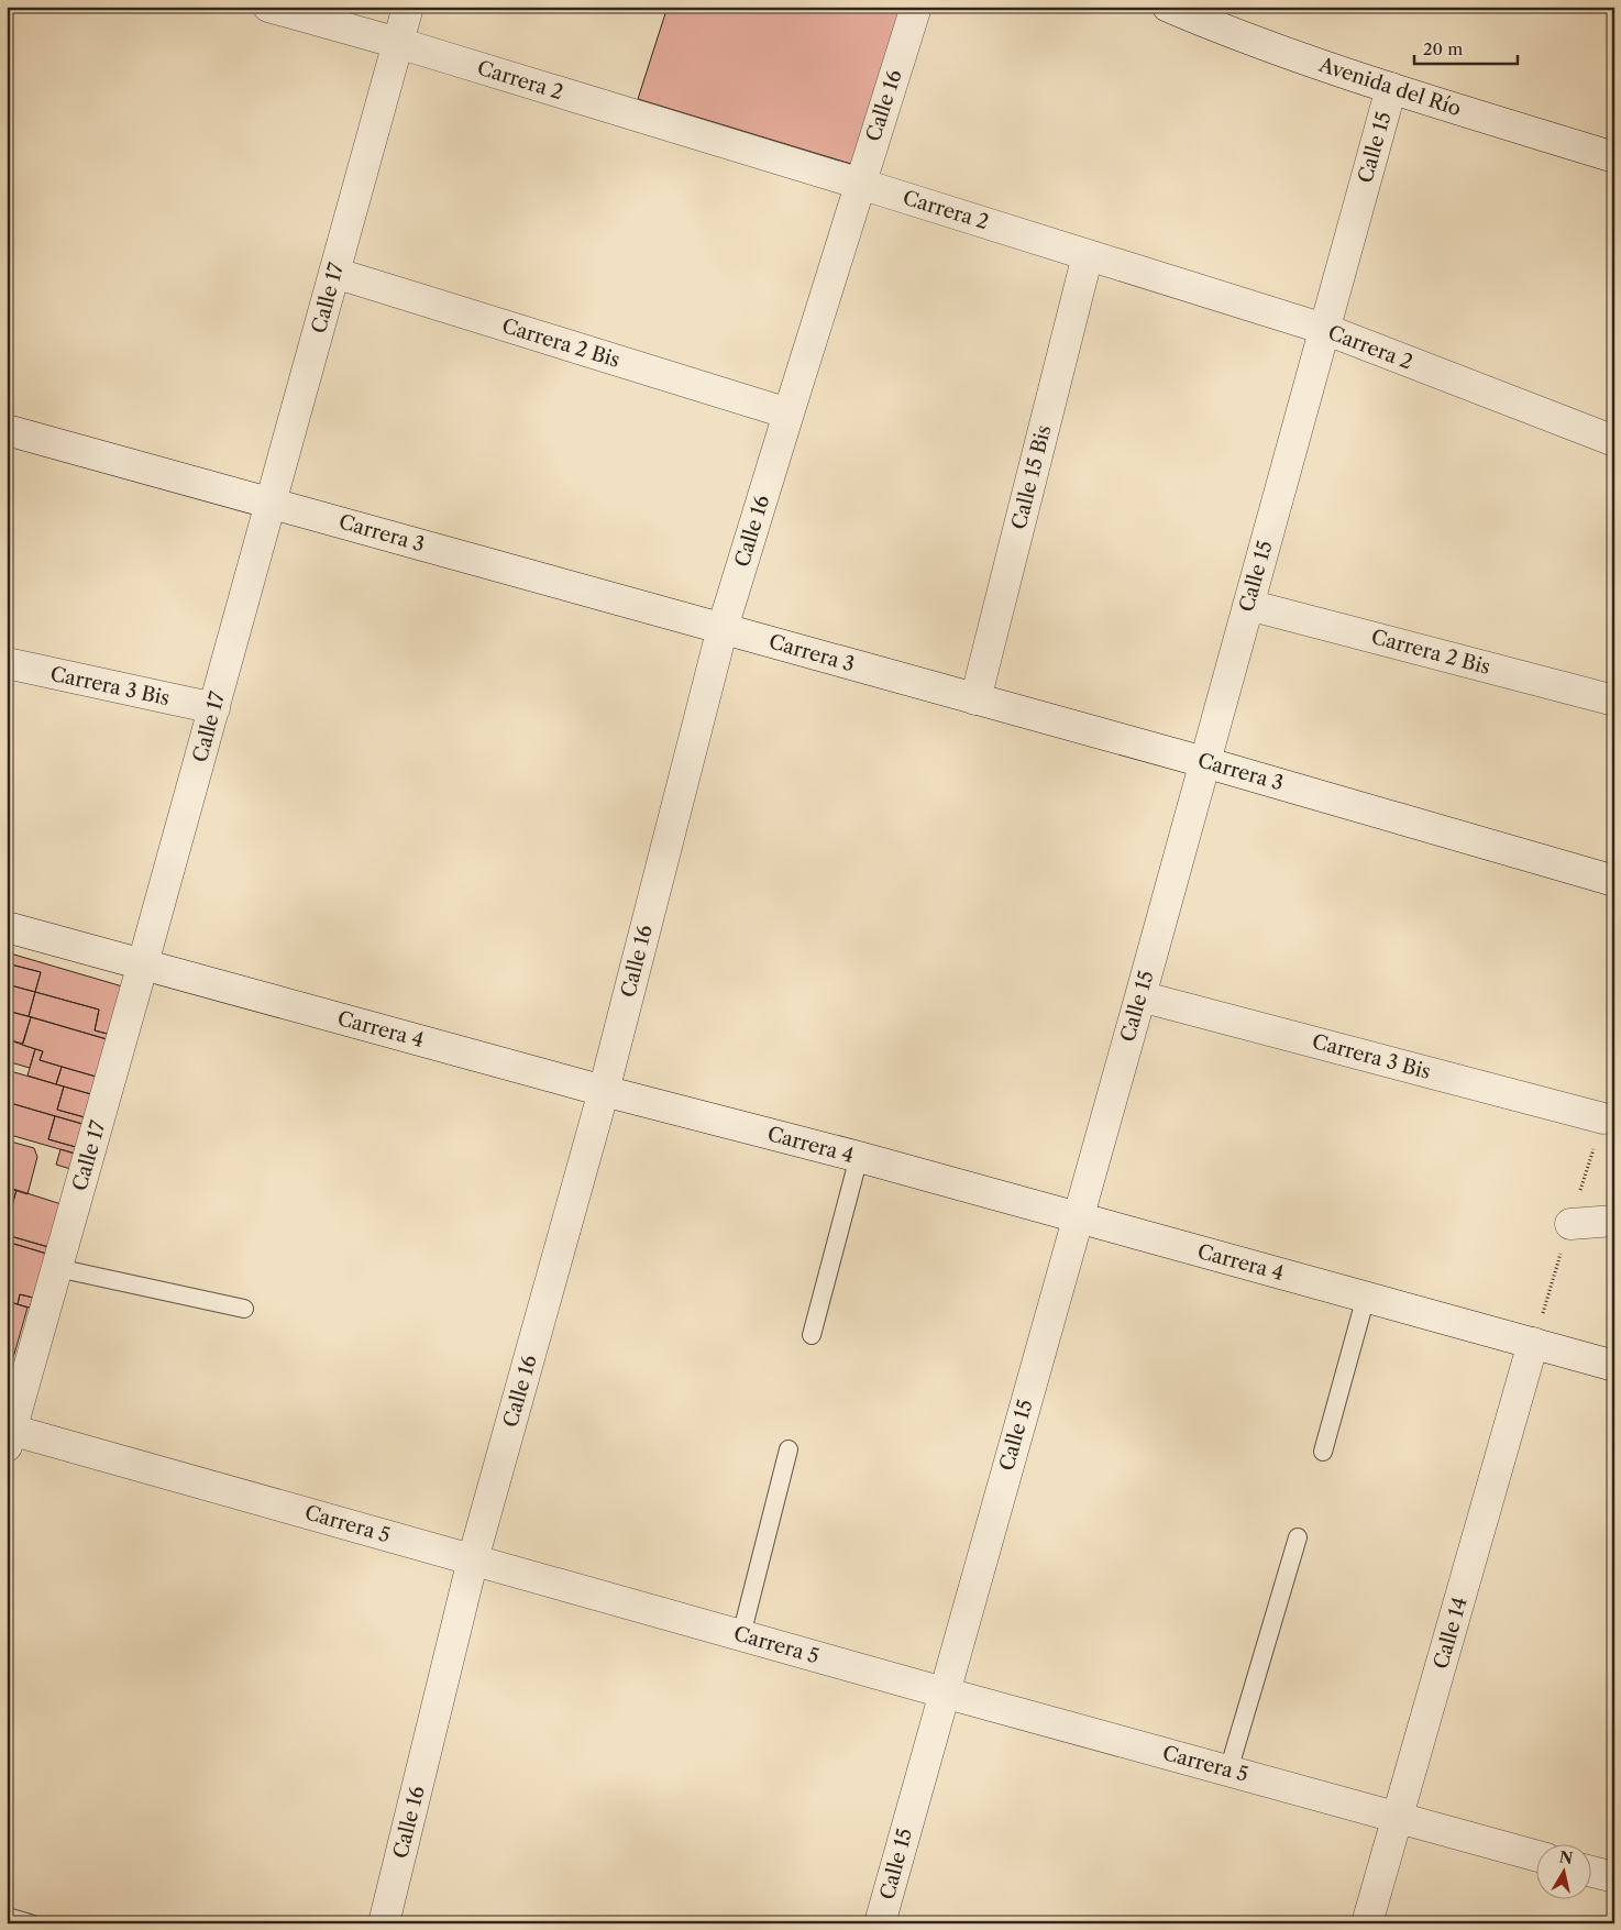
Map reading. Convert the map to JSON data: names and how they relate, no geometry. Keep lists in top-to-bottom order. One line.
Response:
{"streets":{"street":["Carrera 2","Avenida del Río","Calle 16","Calle 15","Calle 17","Carrera 2 Bis","Calle 15 Bis","Carrera 3","Carrera 3 Bis","Carrera 4","Carrera 5","Calle 14"]},"crossings":[["Carrera 2","Calle 16"],["Carrera 2","Calle 15"],["Carrera 2","Calle 17"],["Carrera 2","Calle 15 Bis"],["Avenida del Río","Calle 15"],["Calle 16","Carrera 2 Bis"],["Calle 16","Carrera 3"],["Calle 16","Carrera 4"],["Calle 16","Carrera 5"],["Calle 15","Carrera 2 Bis"],["Calle 15","Carrera 3"],["Calle 15","Carrera 3 Bis"],["Calle 15","Carrera 4"],["Calle 15","Carrera 5"],["Calle 17","Carrera 2 Bis"],["Calle 17","Carrera 3"],["Calle 17","Carrera 3 Bis"],["Calle 17","Carrera 4"],["Calle 17","Carrera 5"],["Calle 15 Bis","Carrera 3"],["Carrera 4","Calle 14"],["Carrera 5","Calle 14"]],"scale_bar":"20 m","north":"top"}
